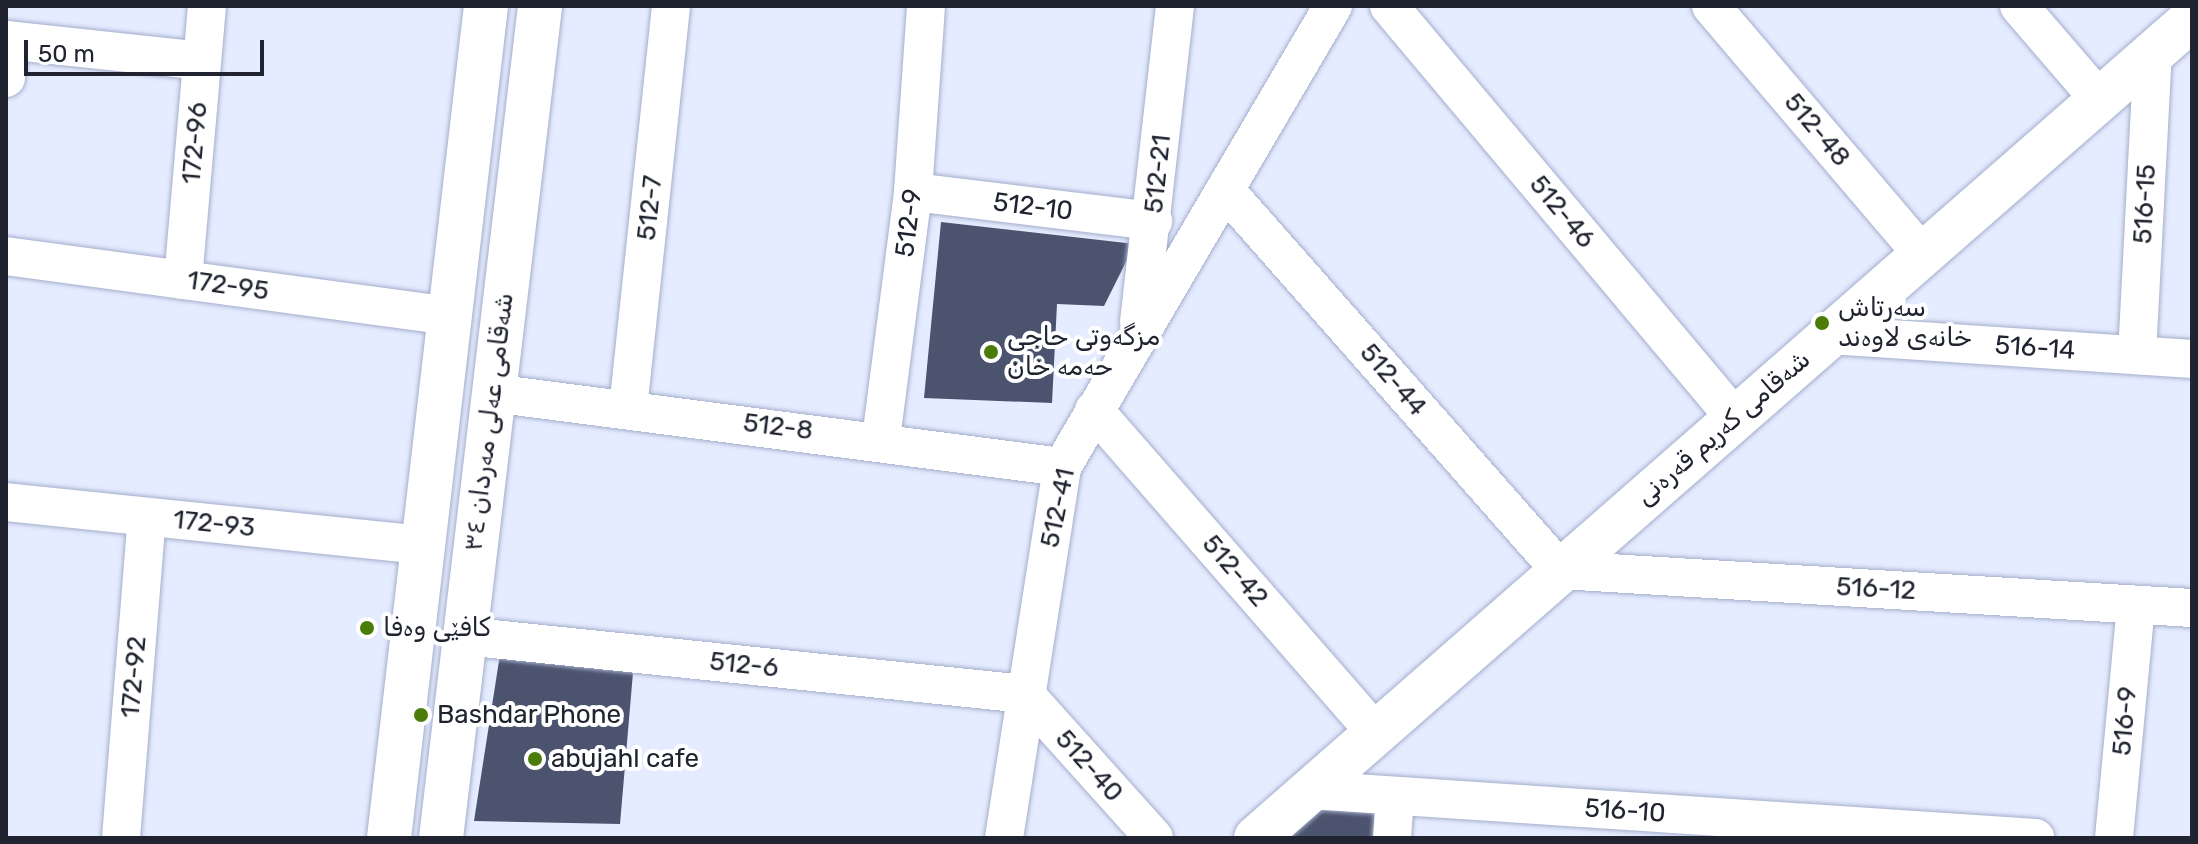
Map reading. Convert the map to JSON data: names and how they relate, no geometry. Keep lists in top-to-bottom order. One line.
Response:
{"streets":{"main road":["شەقامی عەلی مەردان ٣٤","شەقامی کەریم قەرەنی"],"street":["512-48","172-96","512-21","516-15","512-10","512-7","512-46","512-9","172-95","516-14","512-44","512-8","512-41","172-93","512-42","516-12","512-6","172-92","516-9","512-40","516-10"]},"crossings":[["512-48","شەقامی کەریم قەرەنی"],["172-96","172-95"],["512-21","512-10"],["512-21","512-41"],["516-15","516-14"],["516-15","شەقامی کەریم قەرەنی"],["512-10","512-9"],["512-7","512-8"],["512-46","شەقامی کەریم قەرەنی"],["512-9","512-8"],["172-95","شەقامی عەلی مەردان ٣٤"],["516-14","شەقامی کەریم قەرەنی"],["512-44","شەقامی کەریم قەرەنی"],["512-44","512-41"],["512-44","516-12"],["شەقامی عەلی مەردان ٣٤","512-8"],["شەقامی عەلی مەردان ٣٤","172-93"],["شەقامی عەلی مەردان ٣٤","512-6"],["512-8","512-41"],["شەقامی کەریم قەرەنی","512-42"],["شەقامی کەریم قەرەنی","516-12"],["شەقامی کەریم قەرەنی","516-10"],["512-41","512-42"],["512-41","512-6"],["512-41","512-40"],["172-93","172-92"],["516-12","516-9"],["512-6","512-40"]],"places":["سەرتاش خانەی لاوەند","مزگەوتی حاجی حەمە خان","کافێی وەفا","Bashdar Phone","abujahl cafe"],"scale_bar":"50 m"}
